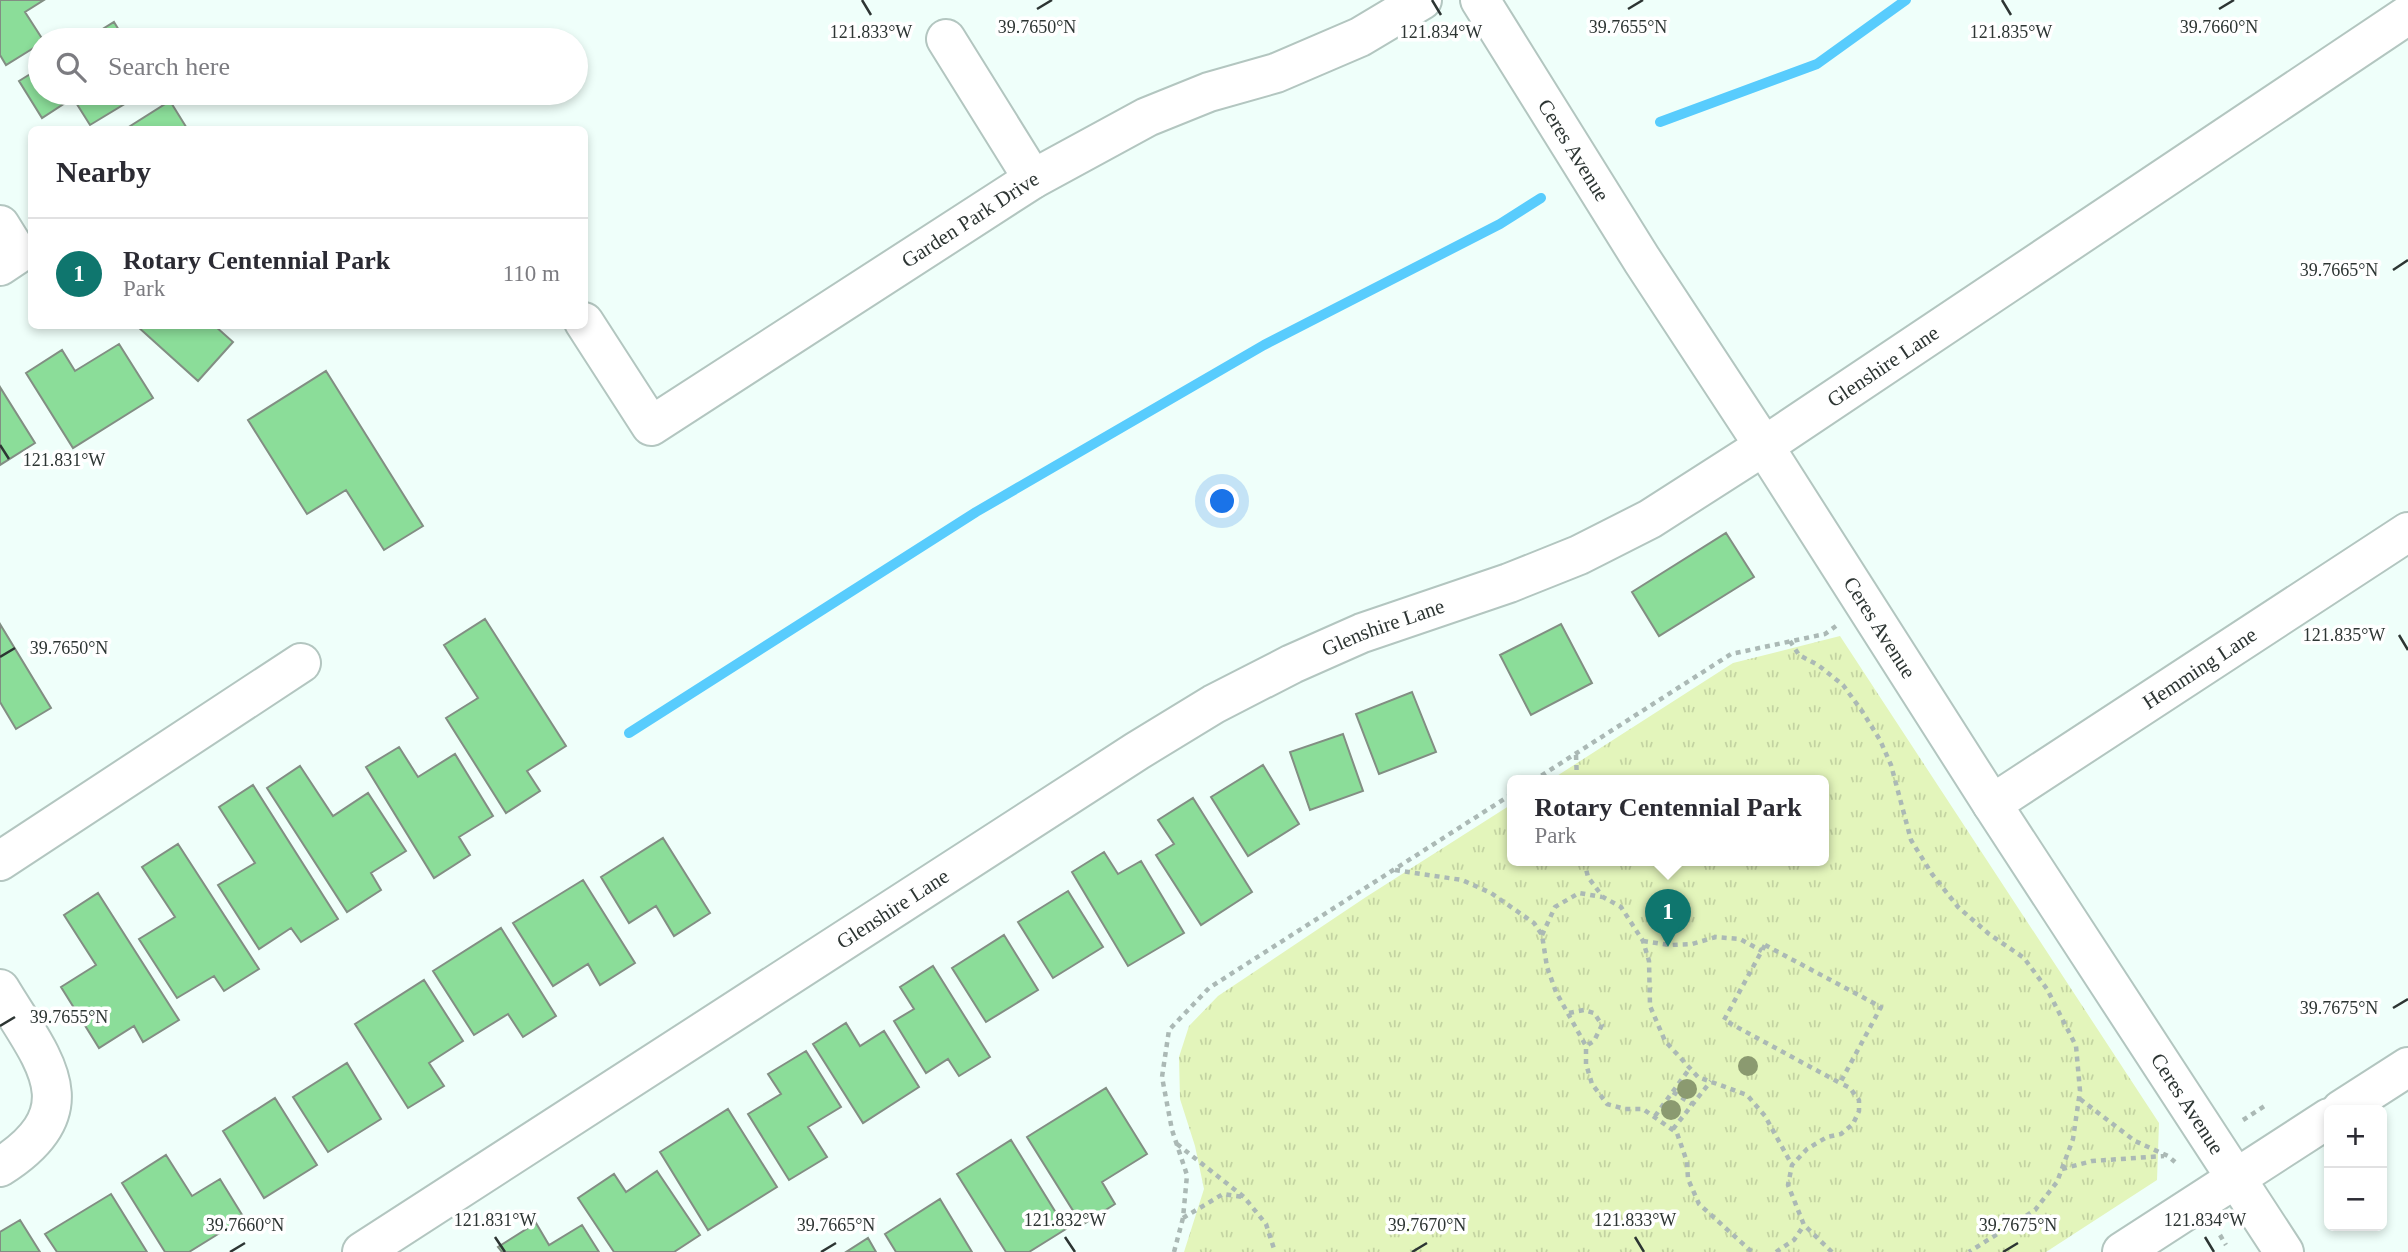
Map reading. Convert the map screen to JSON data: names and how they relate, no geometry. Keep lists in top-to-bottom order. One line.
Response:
{"streets":{"street":["Ceres Avenue","Garden Park Drive","Glenshire Lane","Hemming Lane"]},"crossings":[["Ceres Avenue","Glenshire Lane"],["Ceres Avenue","Hemming Lane"]],"page":{"search":"Search here","heading":"Nearby","list":[{"mark":"1","name":"Rotary Centennial Park","note":"Park","value":"110 m"}],"popup":["Rotary Centennial Park","Park"],"pins":"1","map_buttons":["+","−"]},"coordinates":["39.7650°N","39.7660°N","39.7655°N","121.833°W","121.834°W","121.835°W","39.7665°N","121.831°W","39.7675°N","121.832°W","39.7670°N"]}
